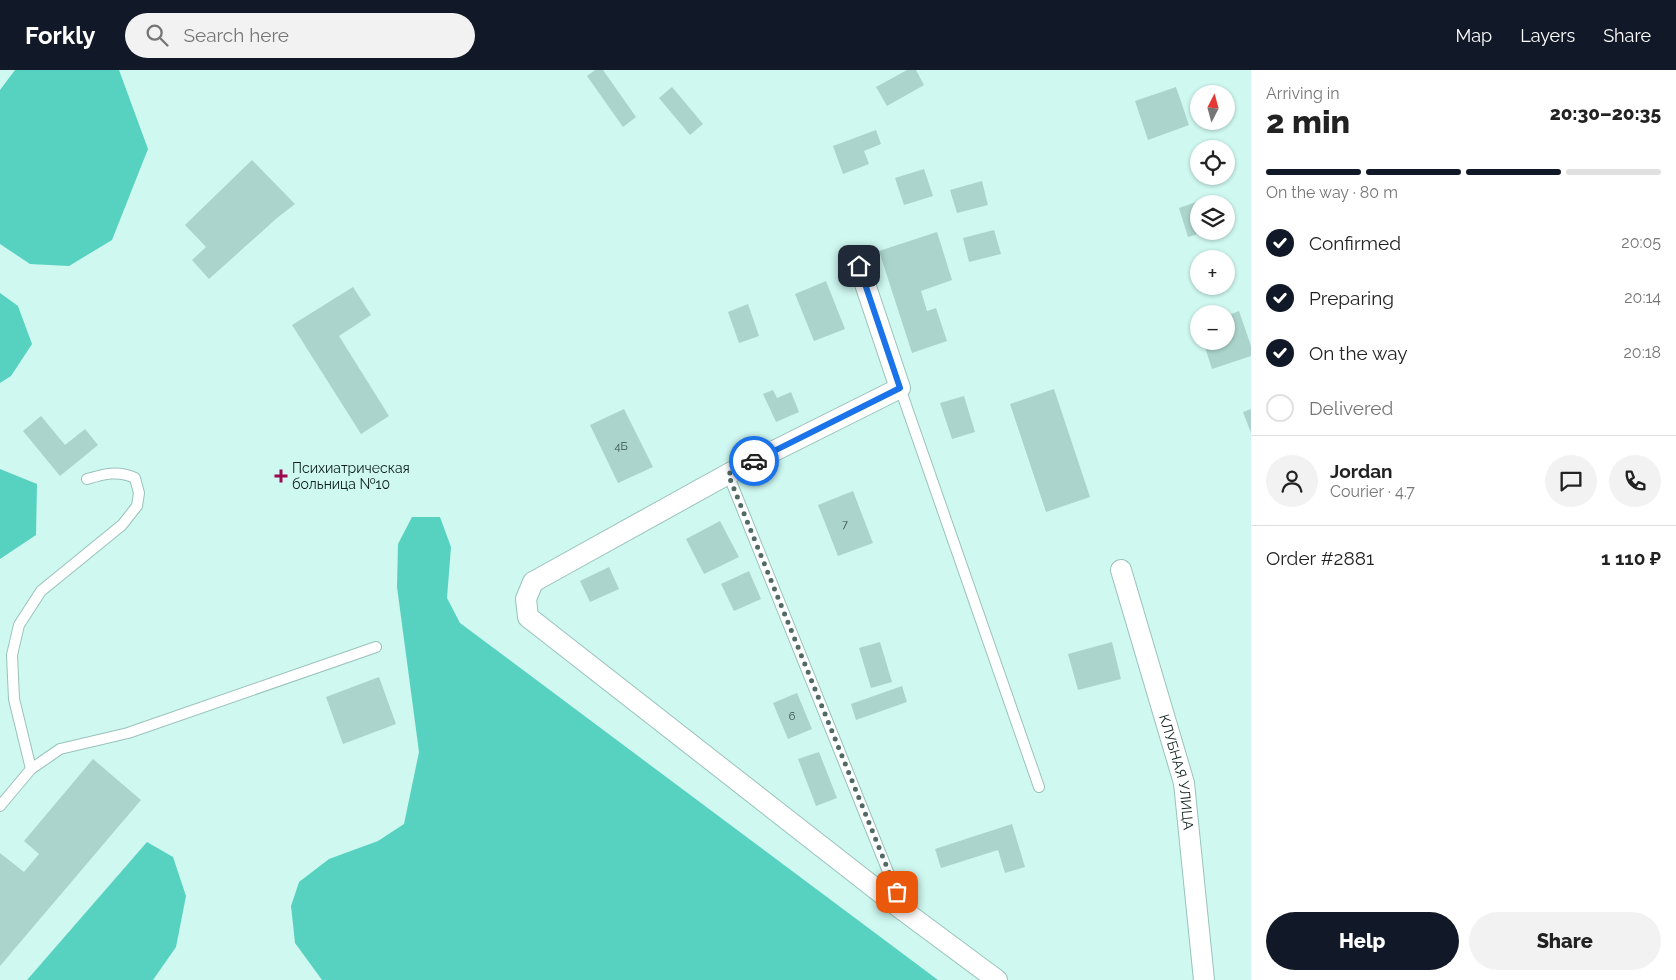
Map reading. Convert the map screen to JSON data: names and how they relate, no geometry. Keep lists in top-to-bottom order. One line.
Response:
{"streets":{"street":["КЛУБНАЯ УЛИЦА"]},"places":{"health":["Психиатрическая больница №10"]},"house_numbers":["4Б","7","6"],"north":"top","page":{"header":"Forkly","search":"Search here","nav":["Map","Layers","Share"],"heading":["2 min","Arriving in","20:30–20:35"],"panel":["Jordan","Courier · 4.7","Order #2881","1 110 ₽"],"map_buttons":["+","−"],"bar":"On the way · 80 m","list":[["Confirmed","20:05"],["Preparing","20:14"],["On the way","20:18"],"Delivered"],"buttons":["Help","Share"]}}
